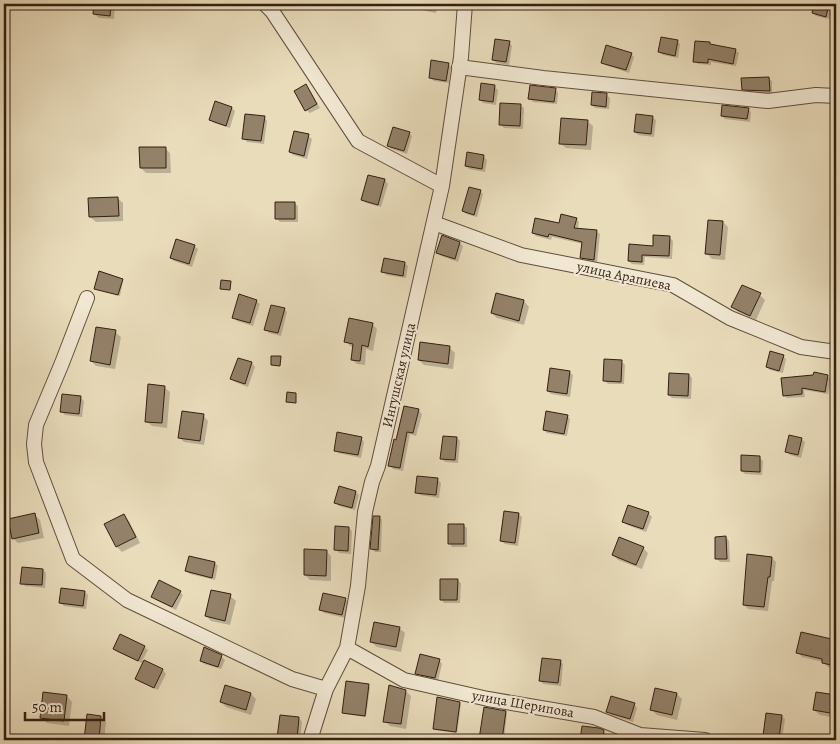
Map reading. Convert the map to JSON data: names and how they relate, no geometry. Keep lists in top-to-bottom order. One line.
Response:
{"streets":{"street":["улица Арапиева","Ингушская улица","улица Шерипова"]},"crossings":[["улица Арапиева","Ингушская улица"],["Ингушская улица","улица Шерипова"]],"scale_bar":"50 m"}
